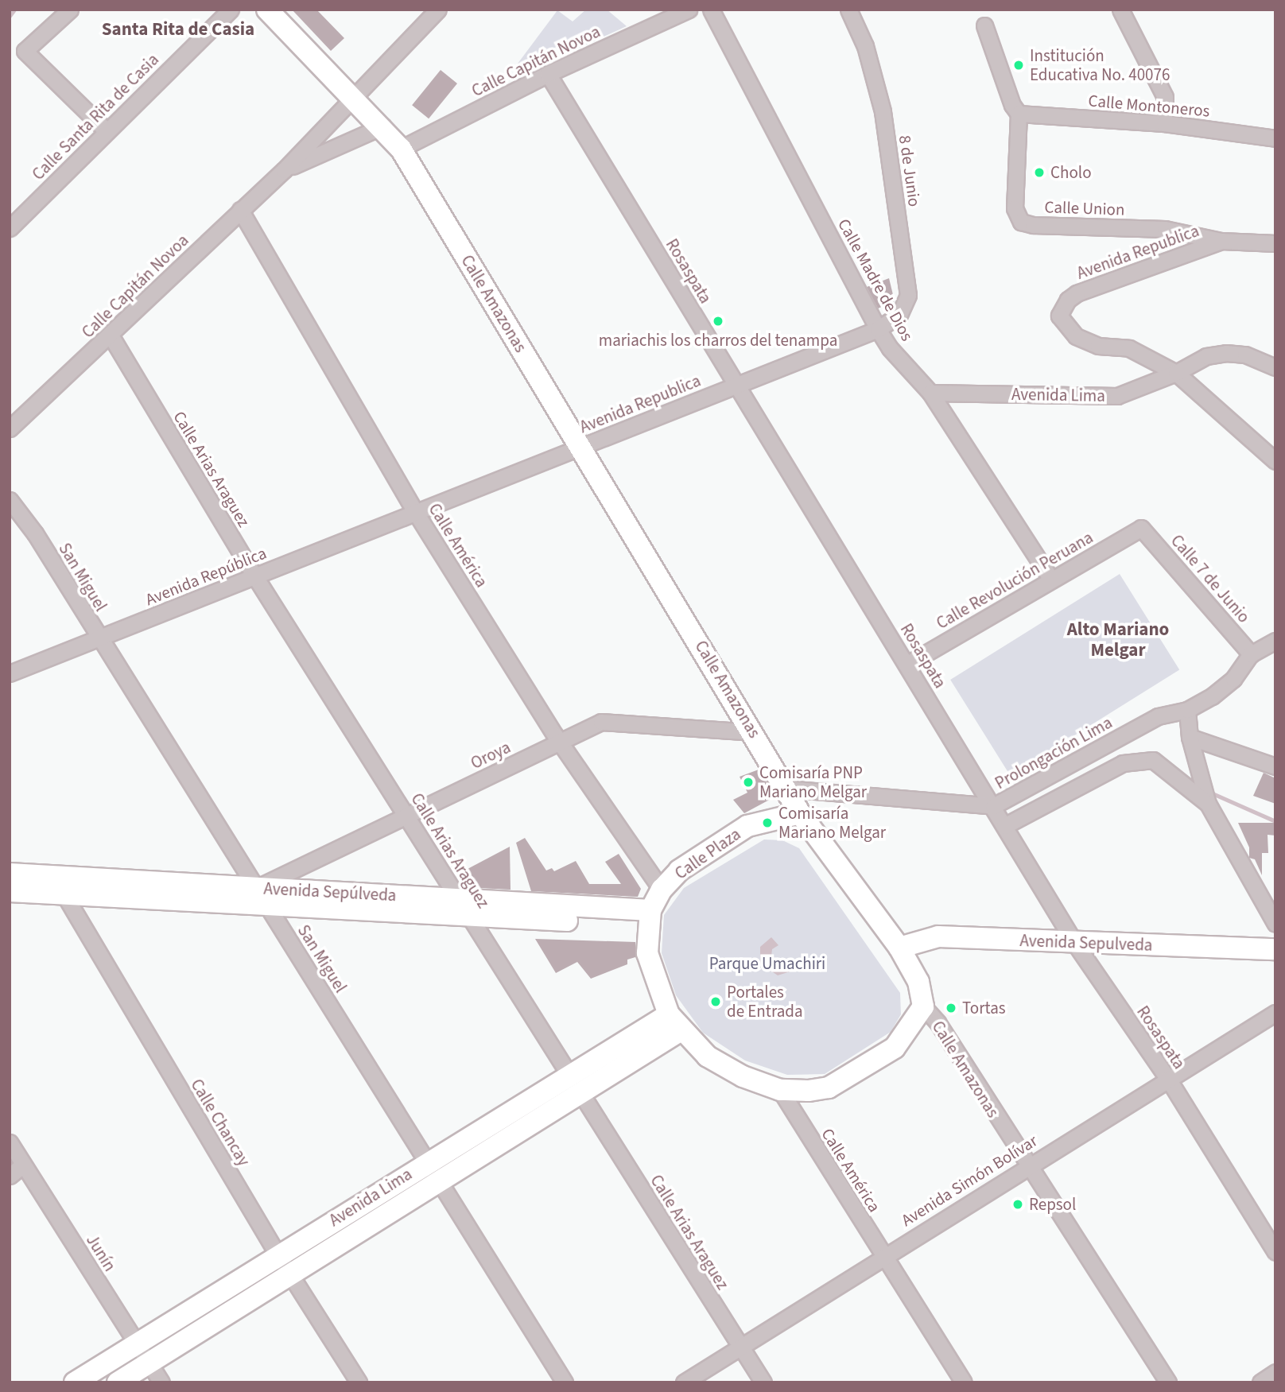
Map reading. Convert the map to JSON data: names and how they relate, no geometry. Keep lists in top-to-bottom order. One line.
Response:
{"streets":{"street":["Calle Capitán Novoa","Calle Montoneros","Calle Santa Rita de Casia","8 de Junio","Calle Union","Avenida Republica","Rosaspata","Calle Madre de Dios","Calle Amazonas","Avenida Lima","Calle Arias Araguez","Calle América","Avenida República","San Miguel","Calle 7 de Junio","Calle Revolución Peruana","Prolongación Lima","Oroya","Calle Plaza","Avenida Sepúlveda","Avenida Sepulveda","Calle Chancay","Avenida Simón Bolívar","Junín"]},"crossings":[["Calle Capitán Novoa","Rosaspata"],["Calle Capitán Novoa","Calle Amazonas"],["Calle Capitán Novoa","Calle Arias Araguez"],["Calle Capitán Novoa","Calle América"],["Calle Montoneros","Calle Union"],["8 de Junio","Avenida Republica"],["8 de Junio","Calle Madre de Dios"],["Calle Union","Avenida Republica"],["Avenida Republica","Rosaspata"],["Avenida Republica","Calle Madre de Dios"],["Avenida Republica","Calle Amazonas"],["Avenida Republica","Avenida Lima"],["Avenida Republica","Calle América"],["Avenida Republica","Avenida República"],["Rosaspata","Calle Revolución Peruana"],["Rosaspata","Prolongación Lima"],["Rosaspata","Avenida Sepulveda"],["Rosaspata","Avenida Simón Bolívar"],["Calle Madre de Dios","Avenida Lima"],["Calle Madre de Dios","Calle Revolución Peruana"],["Calle Amazonas","Prolongación Lima"],["Calle Amazonas","Oroya"],["Calle Amazonas","Calle Plaza"],["Calle Amazonas","Avenida Sepulveda"],["Calle Amazonas","Avenida Simón Bolívar"],["Avenida Lima","Calle Arias Araguez"],["Avenida Lima","San Miguel"],["Avenida Lima","Calle Chancay"],["Avenida Lima","Junín"],["Calle Arias Araguez","Avenida República"],["Calle Arias Araguez","Oroya"],["Calle Arias Araguez","Avenida Sepúlveda"],["Calle Arias Araguez","Avenida Simón Bolívar"],["Calle América","Avenida República"],["Calle América","Oroya"],["Calle América","Calle Plaza"],["Calle América","Avenida Simón Bolívar"],["Avenida República","San Miguel"],["San Miguel","Oroya"],["San Miguel","Avenida Sepúlveda"],["Calle 7 de Junio","Calle Revolución Peruana"],["Calle 7 de Junio","Prolongación Lima"],["Oroya","Avenida Sepúlveda"],["Calle Plaza","Avenida Sepúlveda"],["Avenida Sepúlveda","Calle Chancay"]],"districts":["Santa Rita de Casia","Alto Mariano Melgar"],"parks":["Parque Umachiri"],"places":["Institución Educativa No. 40076","Cholo","mariachis los charros del tenampa","Comisaría PNP Mariano Melgar","Comisaría Mariano Melgar","Portales de Entrada","Tortas","Repsol"]}
